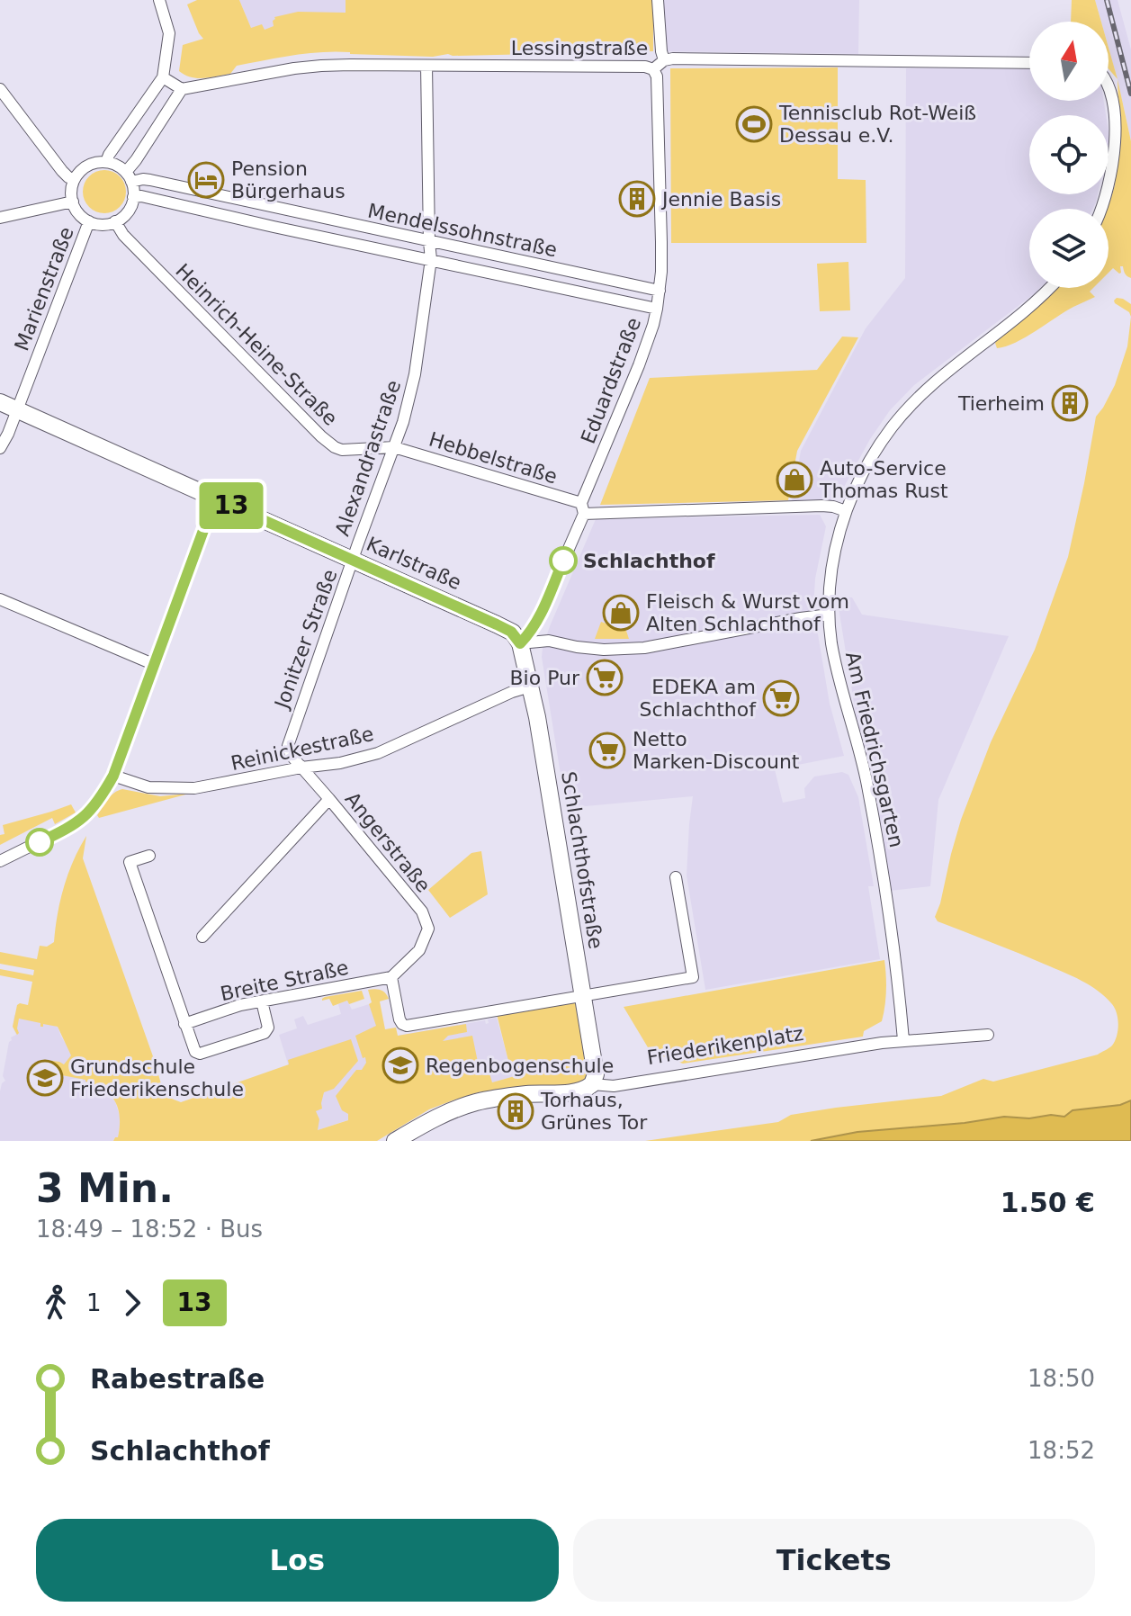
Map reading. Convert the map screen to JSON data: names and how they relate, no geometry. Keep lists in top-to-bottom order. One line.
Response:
{"streets":{"main road":["Karlstraße","Schlachthofstraße","Friederikenplatz"],"street":["Lessingstraße","Mendelssohnstraße","Marienstraße","Heinrich-Heine-Straße","Eduardstraße","Alexandrastraße","Hebbelstraße","Jonitzer Straße","Reinickestraße","Am Friedrichsgarten","Angerstraße","Breite Straße"]},"crossings":[["Lessingstraße","Eduardstraße"],["Lessingstraße","Alexandrastraße"],["Mendelssohnstraße","Marienstraße"],["Mendelssohnstraße","Heinrich-Heine-Straße"],["Mendelssohnstraße","Eduardstraße"],["Mendelssohnstraße","Alexandrastraße"],["Marienstraße","Heinrich-Heine-Straße"],["Marienstraße","Karlstraße"],["Heinrich-Heine-Straße","Alexandrastraße"],["Heinrich-Heine-Straße","Hebbelstraße"],["Eduardstraße","Hebbelstraße"],["Eduardstraße","Karlstraße"],["Eduardstraße","Schlachthofstraße"],["Alexandrastraße","Hebbelstraße"],["Alexandrastraße","Karlstraße"],["Alexandrastraße","Jonitzer Straße"],["Karlstraße","Jonitzer Straße"],["Karlstraße","Schlachthofstraße"],["Jonitzer Straße","Reinickestraße"],["Jonitzer Straße","Angerstraße"],["Reinickestraße","Angerstraße"],["Reinickestraße","Schlachthofstraße"],["Am Friedrichsgarten","Friederikenplatz"],["Angerstraße","Breite Straße"],["Schlachthofstraße","Friederikenplatz"]],"places":{"sports":["Tennisclub Rot-Weiß Dessau e.V."],"hotel":["Pension Bürgerhaus"],"building":["Jennie Basis","Tierheim","Torhaus, Grünes Tor"],"shop":["Auto-Service Thomas Rust","Fleisch & Wurst vom Alten Schlachthof"],"other":["Schlachthof"],"supermarket":["Bio Pur","EDEKA am Schlachthof","Netto Marken-Discount"],"school or university":["Regenbogenschule","Grundschule Friederikenschule"]},"lines":["bus line 13"],"north":"top","page":{"on_map":"13","heading":["3 Min.","18:49 – 18:52 · Bus","1.50 €"],"legs":["1","13"],"list":[{"name":"Rabestraße","value":"18:50"},{"name":"Schlachthof","value":"18:52"}],"buttons":["Los","Tickets"]}}
